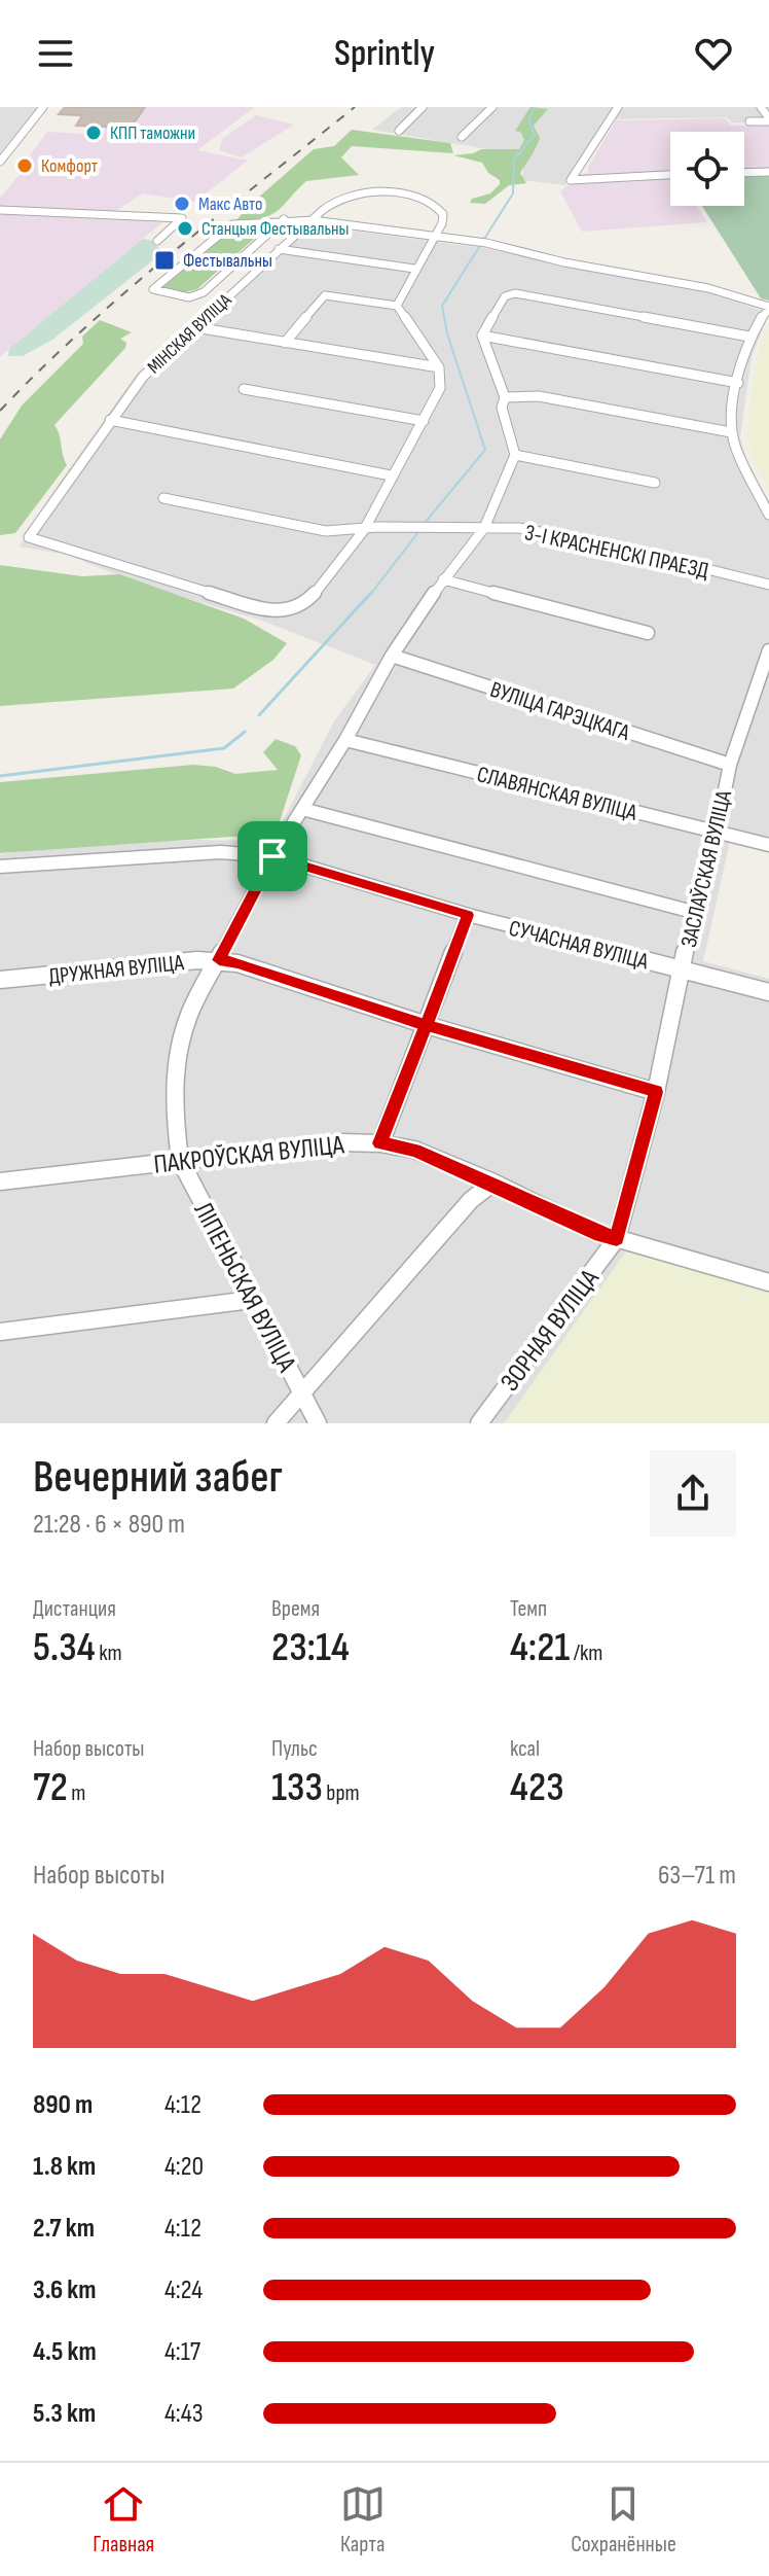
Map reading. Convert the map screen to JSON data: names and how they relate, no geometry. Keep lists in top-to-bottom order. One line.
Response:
{"streets":{"street":["МІНСКАЯ ВУЛІЦА","3-І КРАСНЕНСКІ ПРАЕЗД","ВУЛІЦА ГАРЭЦКАГА","СЛАВЯНСКАЯ ВУЛІЦА","ЗАСЛАЎСКАЯ ВУЛІЦА","СУЧАСНАЯ ВУЛІЦА","ДРУЖНАЯ ВУЛІЦА","ПАКРОЎСКАЯ ВУЛІЦА","ЛІПЕНЬСКАЯ ВУЛІЦА","ЗОРНАЯ ВУЛІЦА"]},"crossings":[["МІНСКАЯ ВУЛІЦА","3-І КРАСНЕНСКІ ПРАЕЗД"],["3-І КРАСНЕНСКІ ПРАЕЗД","ЛІПЕНЬСКАЯ ВУЛІЦА"],["ВУЛІЦА ГАРЭЦКАГА","ЗАСЛАЎСКАЯ ВУЛІЦА"],["ВУЛІЦА ГАРЭЦКАГА","ЛІПЕНЬСКАЯ ВУЛІЦА"],["СЛАВЯНСКАЯ ВУЛІЦА","ЗАСЛАЎСКАЯ ВУЛІЦА"],["СЛАВЯНСКАЯ ВУЛІЦА","ЛІПЕНЬСКАЯ ВУЛІЦА"],["ЗАСЛАЎСКАЯ ВУЛІЦА","СУЧАСНАЯ ВУЛІЦА"],["ЗАСЛАЎСКАЯ ВУЛІЦА","ДРУЖНАЯ ВУЛІЦА"],["ЗАСЛАЎСКАЯ ВУЛІЦА","ЗОРНАЯ ВУЛІЦА"],["СУЧАСНАЯ ВУЛІЦА","ЛІПЕНЬСКАЯ ВУЛІЦА"],["ДРУЖНАЯ ВУЛІЦА","ЛІПЕНЬСКАЯ ВУЛІЦА"],["ДРУЖНАЯ ВУЛІЦА","ЗОРНАЯ ВУЛІЦА"],["ПАКРОЎСКАЯ ВУЛІЦА","ЛІПЕНЬСКАЯ ВУЛІЦА"],["ПАКРОЎСКАЯ ВУЛІЦА","ЗОРНАЯ ВУЛІЦА"]],"places":{"other":["КПП таможни","Комфорт","Макс Авто","Станцыя Фестывальны"],"transit":["Фестывальны"]},"page":{"header":"Sprintly","heading":["Вечерний забег","21:28 · 6 × 890 m"],"stats":[["Дистанция","5.34 km"],["Время","23:14"],["Темп","4:21 /km"],["Набор высоты","72 m"],["Пульс","133 bpm"],["kcal","423"]],"chart":["Набор высоты","63–71 m"],"list":[{"name":"890 m","note":"4:12"},{"name":"1.8 km","note":"4:20"},{"name":"2.7 km","note":"4:12"},{"name":"3.6 km","note":"4:24"},{"name":"4.5 km","note":"4:17"},{"name":"5.3 km","note":"4:43"}],"tabs":["Главная","Карта","Сохранённые"]}}
